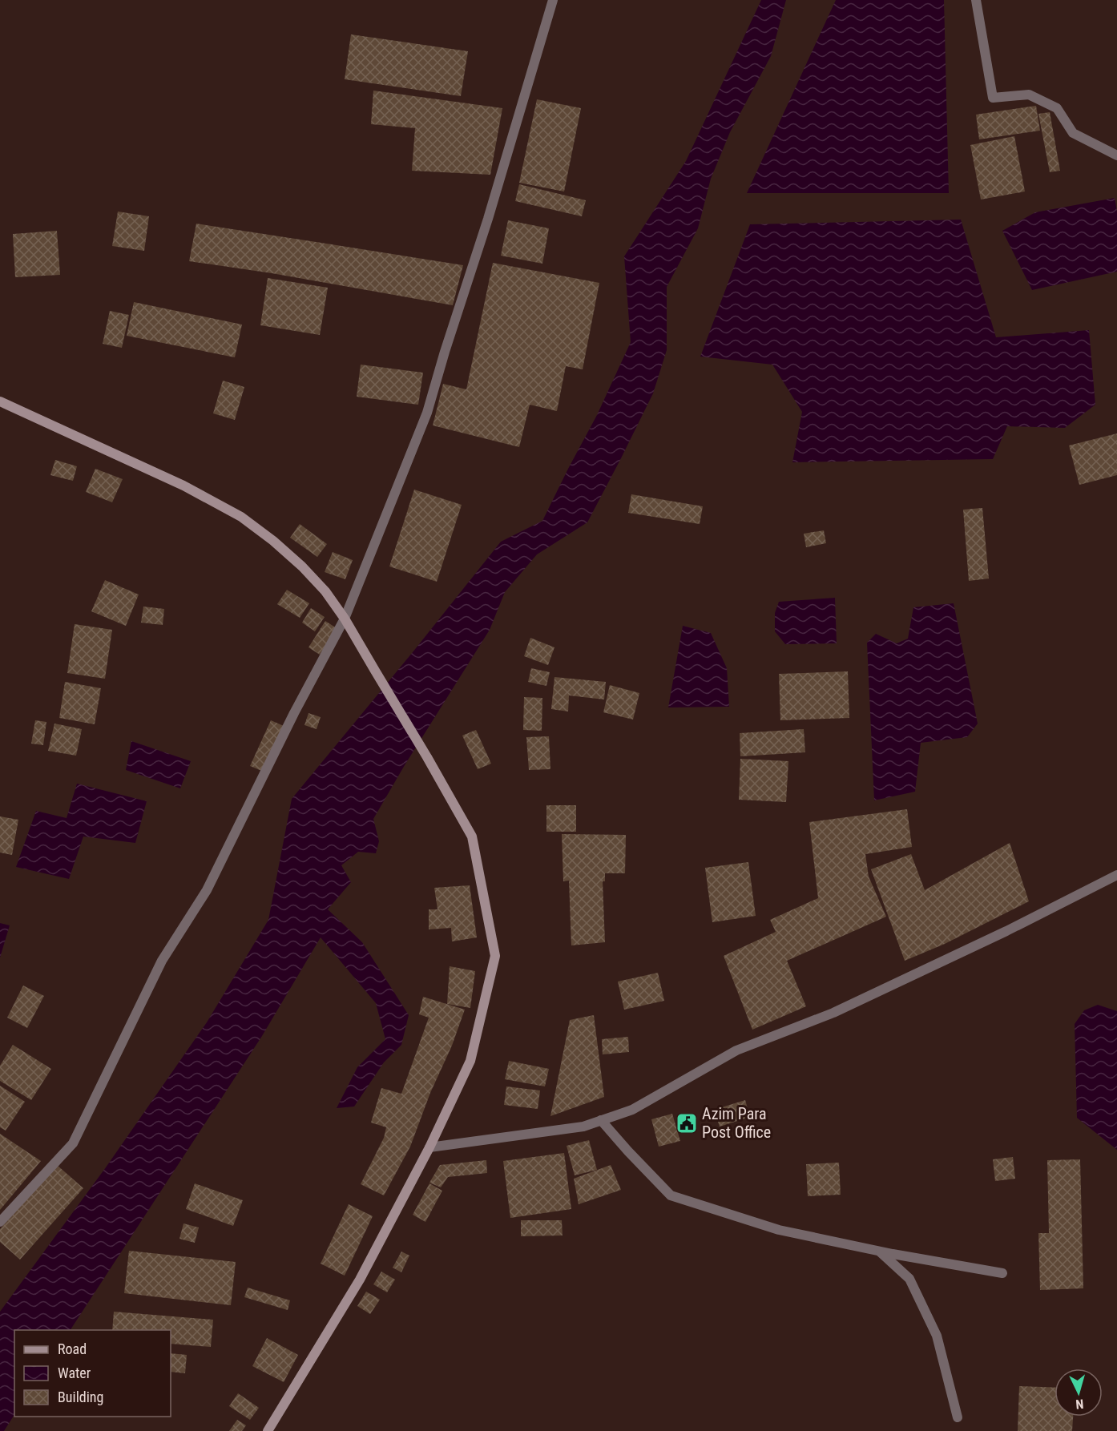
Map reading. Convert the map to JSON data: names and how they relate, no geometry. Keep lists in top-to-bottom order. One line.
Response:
{"places":{"public building":["Azim Para Post Office"]},"legend":["Road","Water","Building"],"north":"bottom"}
